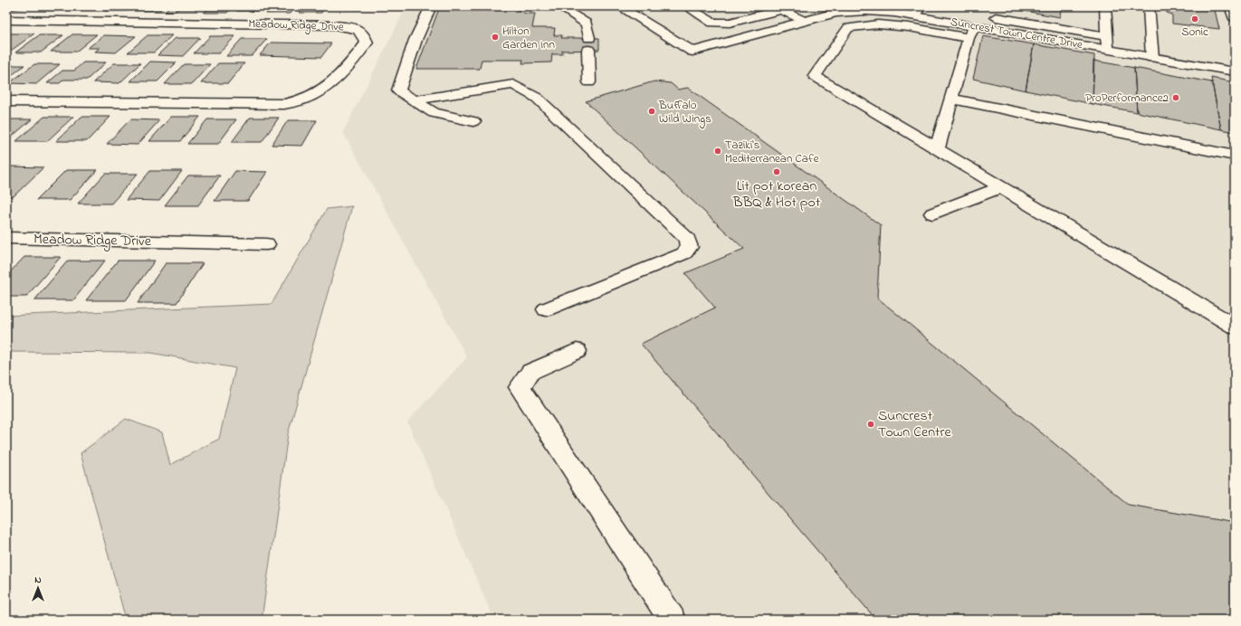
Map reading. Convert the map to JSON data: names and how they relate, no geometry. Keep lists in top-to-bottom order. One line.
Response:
{"streets":{"street":["Meadow Ridge Drive","Suncrest Town Centre Drive"]},"places":["Sonic","Hilton Garden Inn","ProPerformance2","Buffalo Wild Wings","Taziki's Mediterranean Cafe","Lit pot korean BBQ & Hot pot","Suncrest Town Centre"],"north":"top"}
